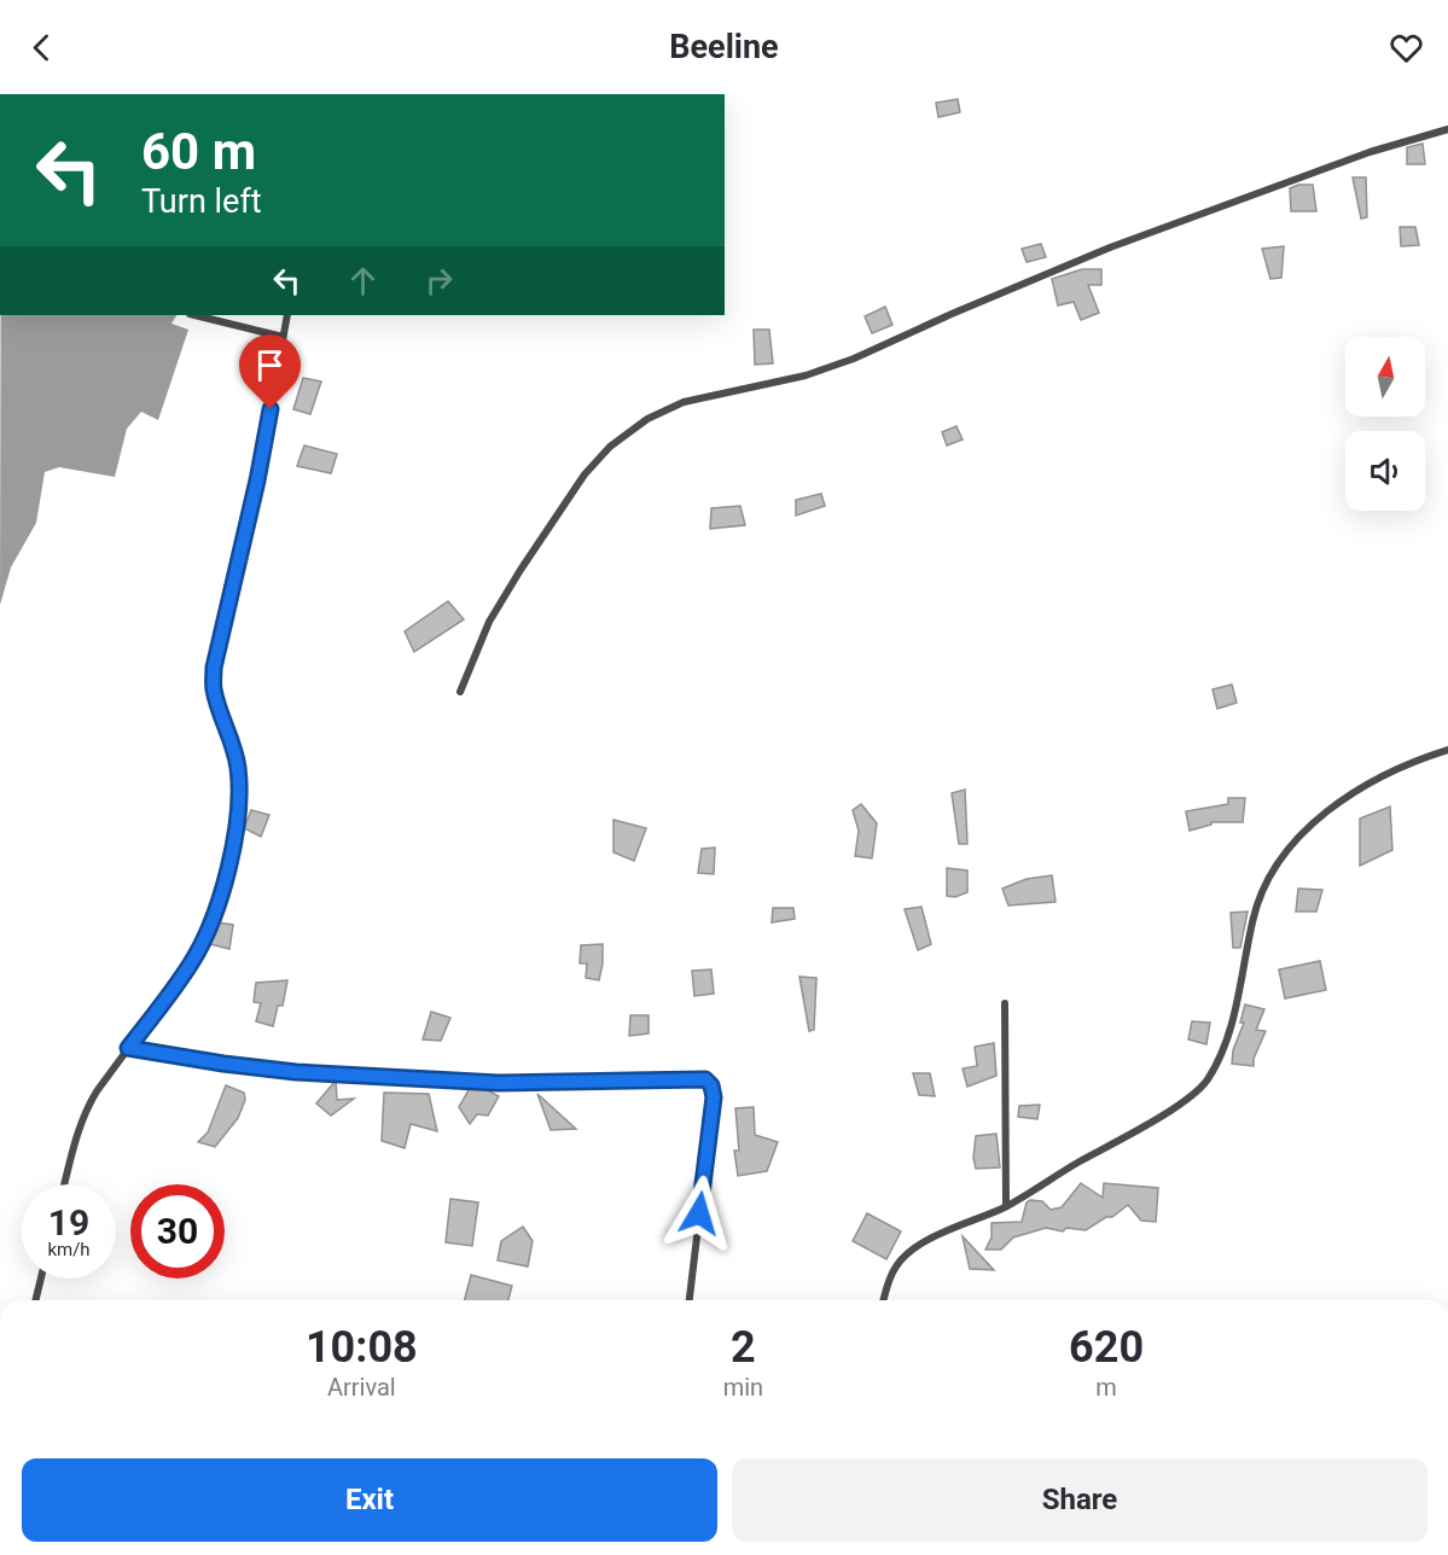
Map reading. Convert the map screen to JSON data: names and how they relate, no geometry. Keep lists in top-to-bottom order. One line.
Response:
{"north":"top","page":{"header":"Beeline","turn":["60 m","Turn left"],"speed":"19 km/h","limit":"30","eta":["10:08","Arrival","2","min","620","m"],"buttons":["Exit","Share"]}}
